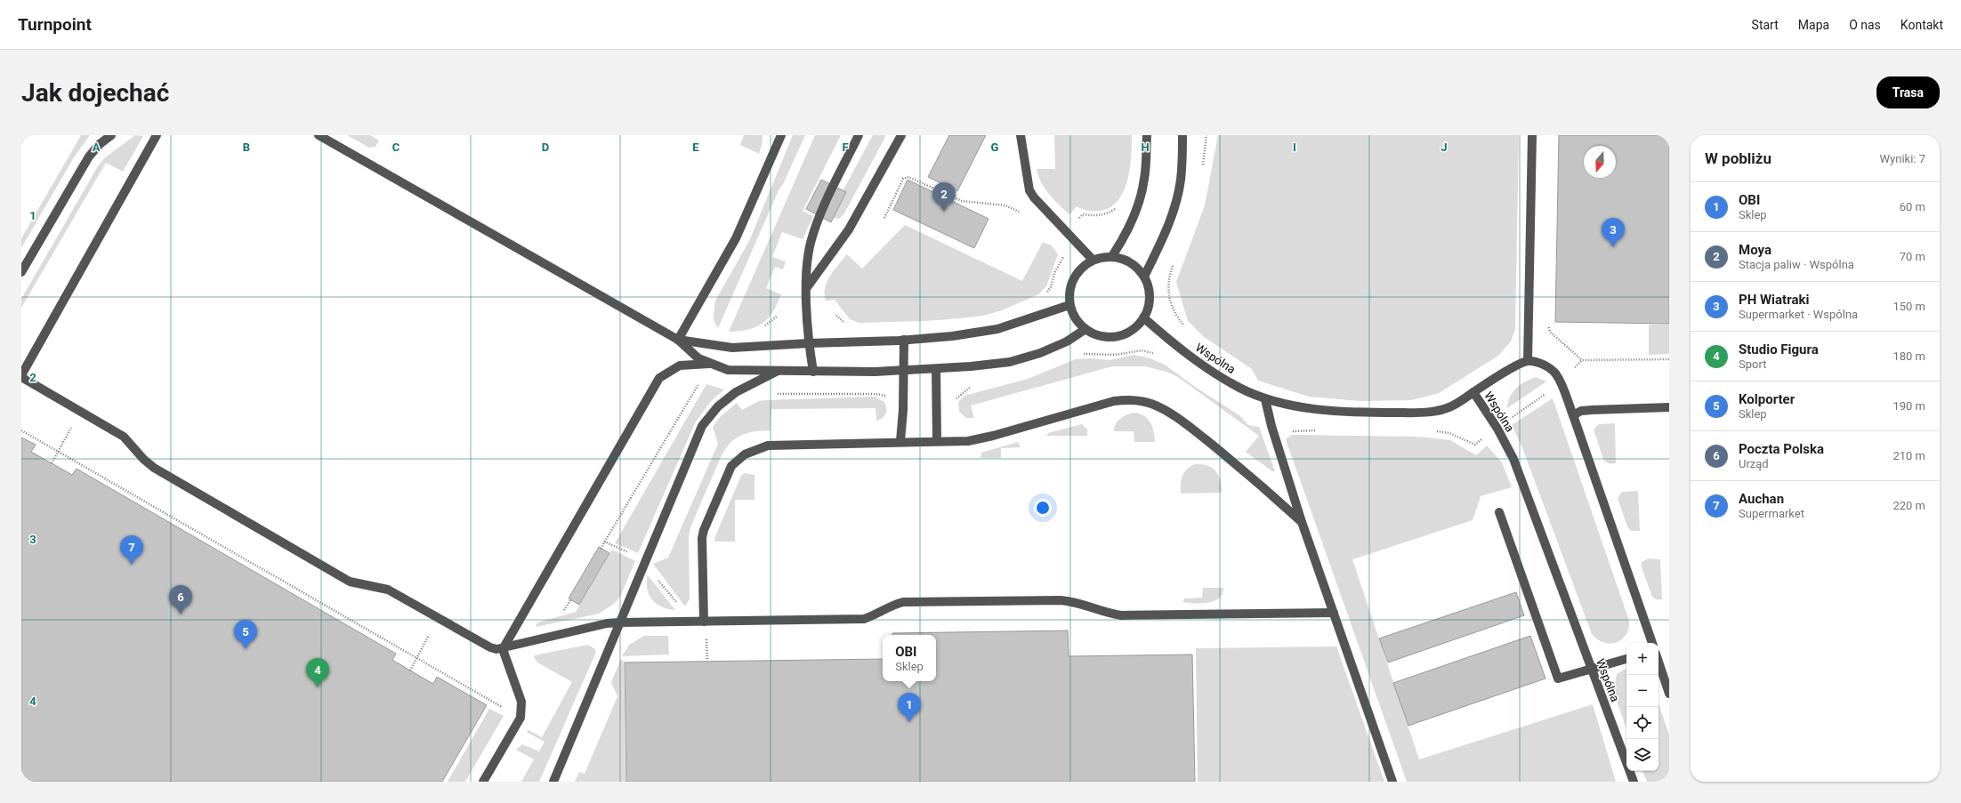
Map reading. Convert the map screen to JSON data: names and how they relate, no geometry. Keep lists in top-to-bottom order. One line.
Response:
{"streets":{"street":["Wspólna"]},"north":"bottom","page":{"header":"Turnpoint","nav":["Start","Mapa","O nas","Kontakt"],"buttons":"Trasa","title":"Jak dojechać","heading":["W pobliżu","Wyniki: 7"],"list":[{"mark":"1","name":"OBI","note":"Sklep","value":"60 m"},{"mark":"2","name":"Moya","note":"Stacja paliw · Wspólna","value":"70 m"},{"mark":"3","name":"PH Wiatraki","note":"Supermarket · Wspólna","value":"150 m"},{"mark":"4","name":"Studio Figura","note":"Sport","value":"180 m"},{"mark":"5","name":"Kolporter","note":"Sklep","value":"190 m"},{"mark":"6","name":"Poczta Polska","note":"Urząd","value":"210 m"},{"mark":"7","name":"Auchan","note":"Supermarket","value":"220 m"}],"pins":["2","3","7","6","5","4","1"],"popup":["OBI","Sklep"],"map_buttons":["+","−"]},"grid":{"columns":["A","B","C","D","E","F","G","H","I","J"],"rows":["1","2","3","4"]}}
